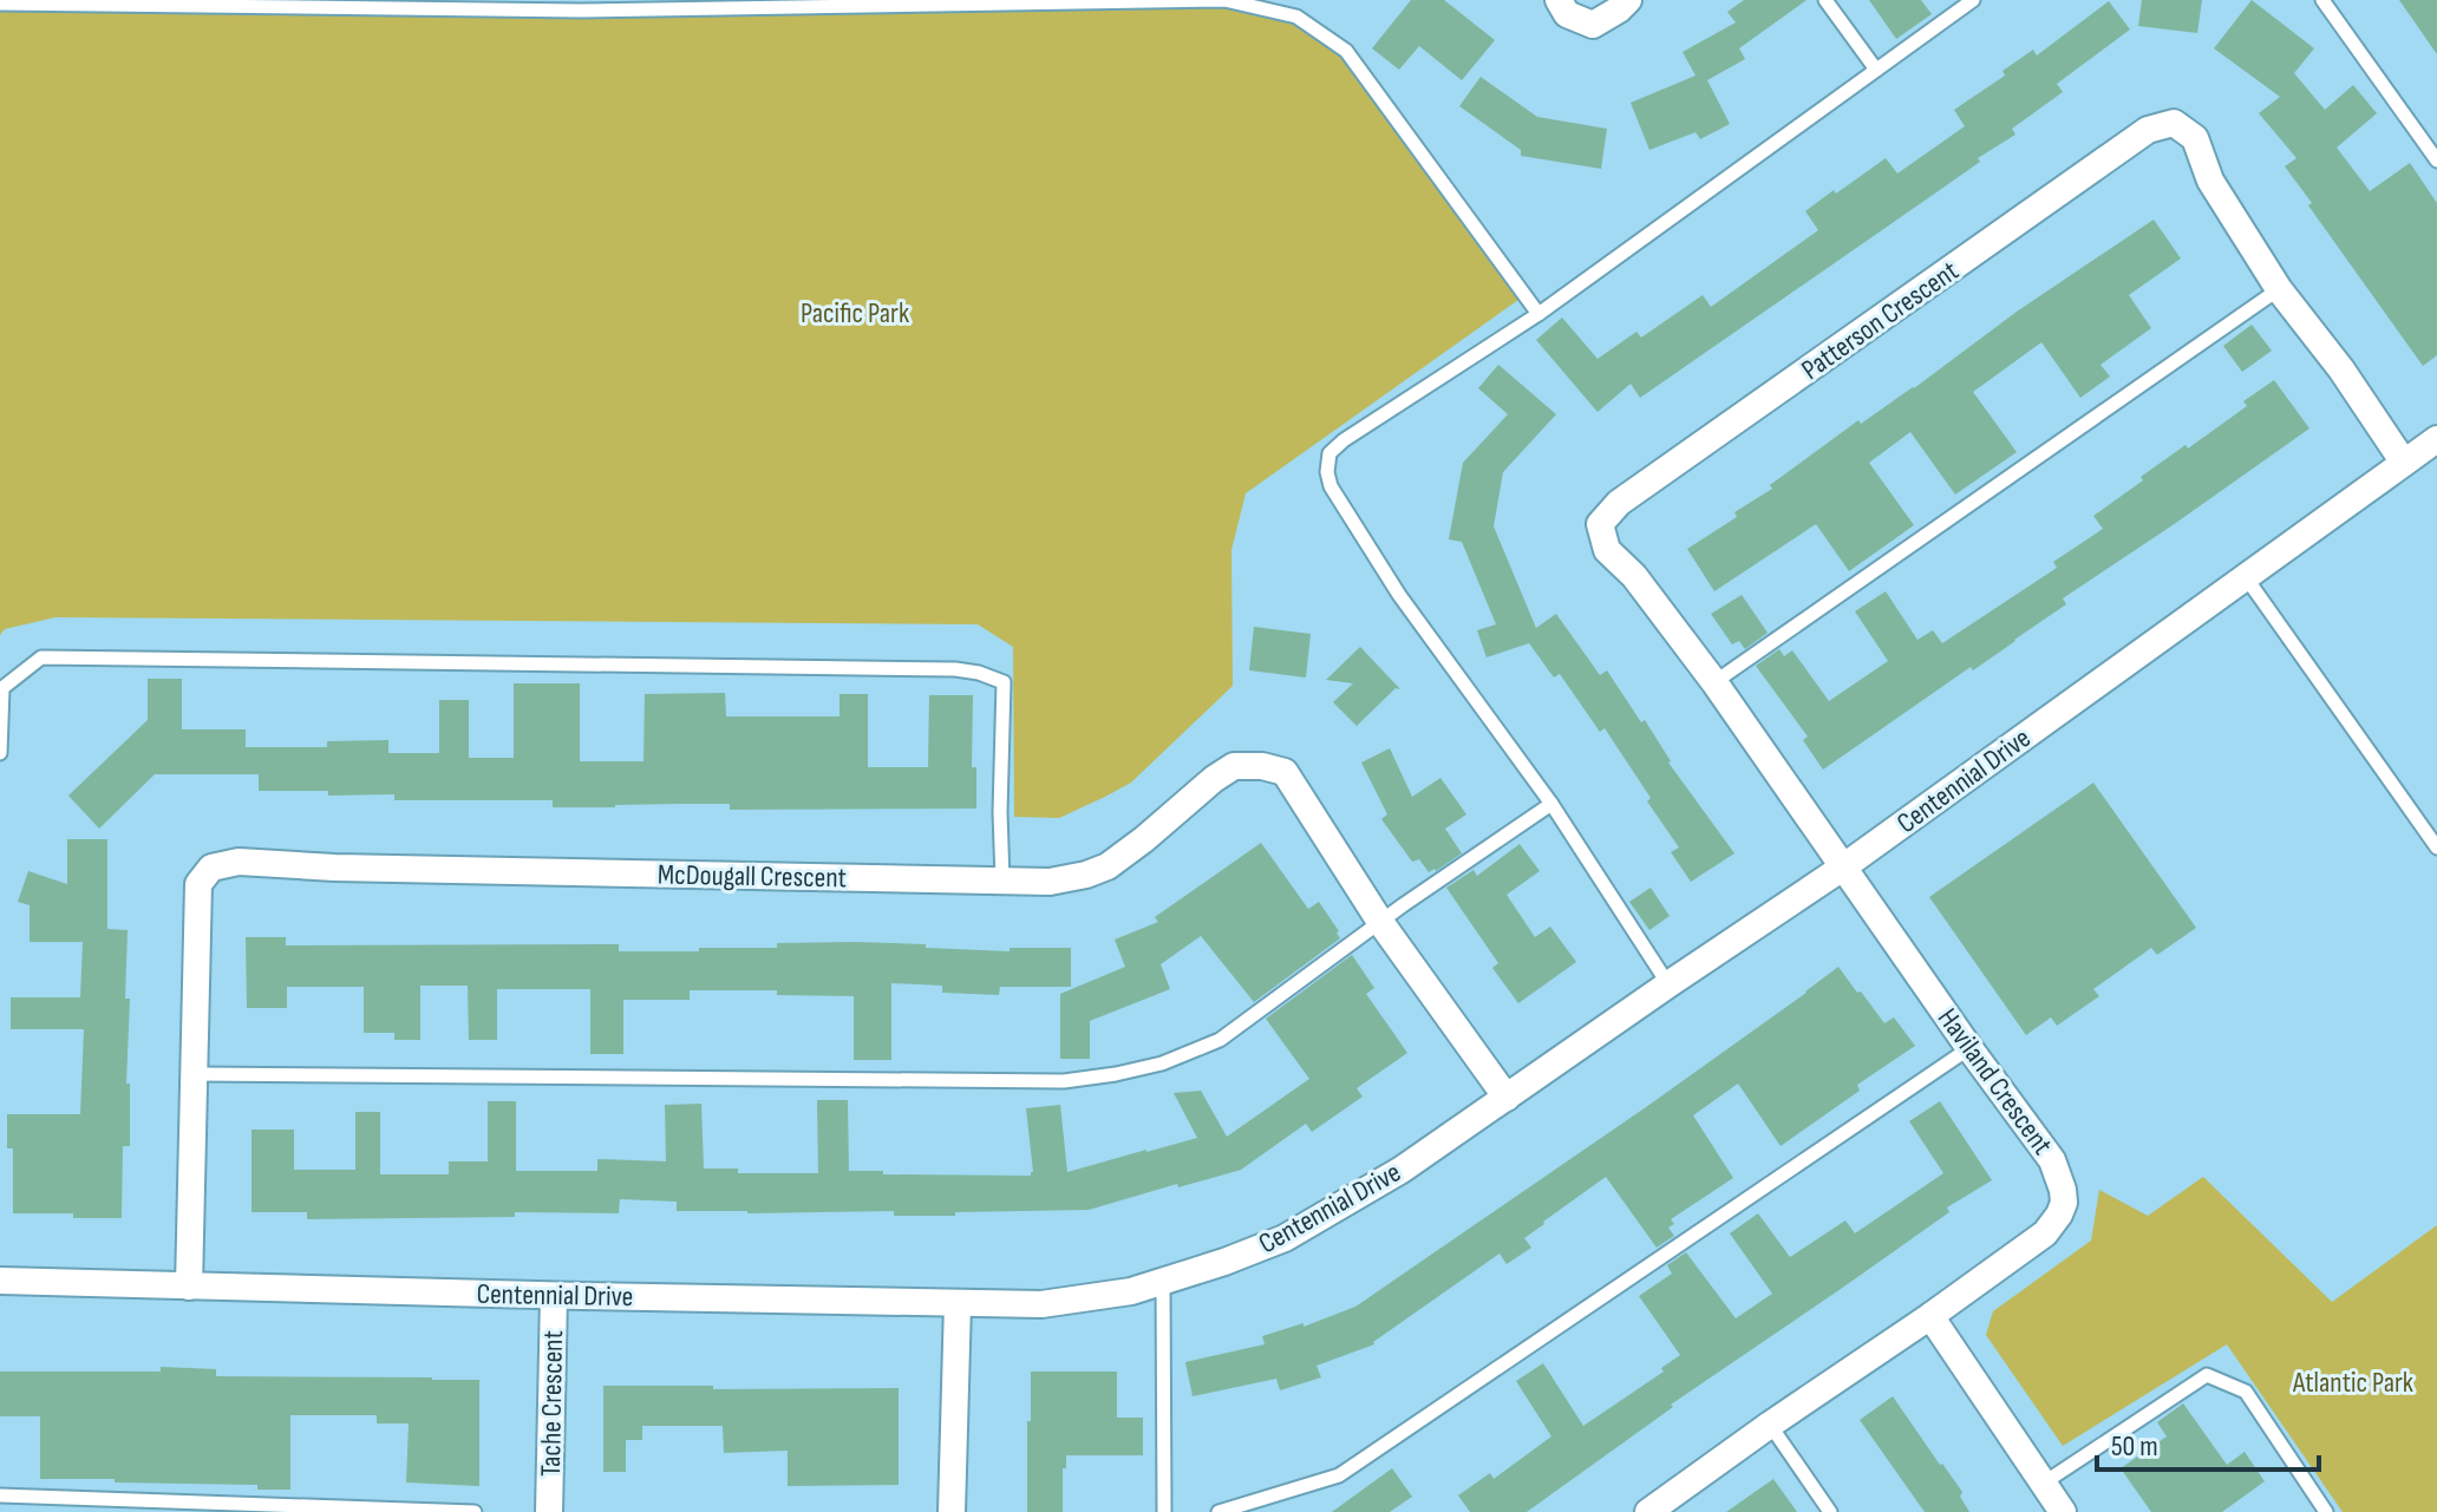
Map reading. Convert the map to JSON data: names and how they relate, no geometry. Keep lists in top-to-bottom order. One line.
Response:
{"streets":{"street":["Patterson Crescent","Centennial Drive","McDougall Crescent","Haviland Crescent","Tache Crescent"]},"crossings":[["Patterson Crescent","Centennial Drive"],["Patterson Crescent","Haviland Crescent"],["Centennial Drive","McDougall Crescent"],["Centennial Drive","Haviland Crescent"],["Centennial Drive","Tache Crescent"]],"parks":["Pacific Park","Atlantic Park"],"scale_bar":"50 m"}
